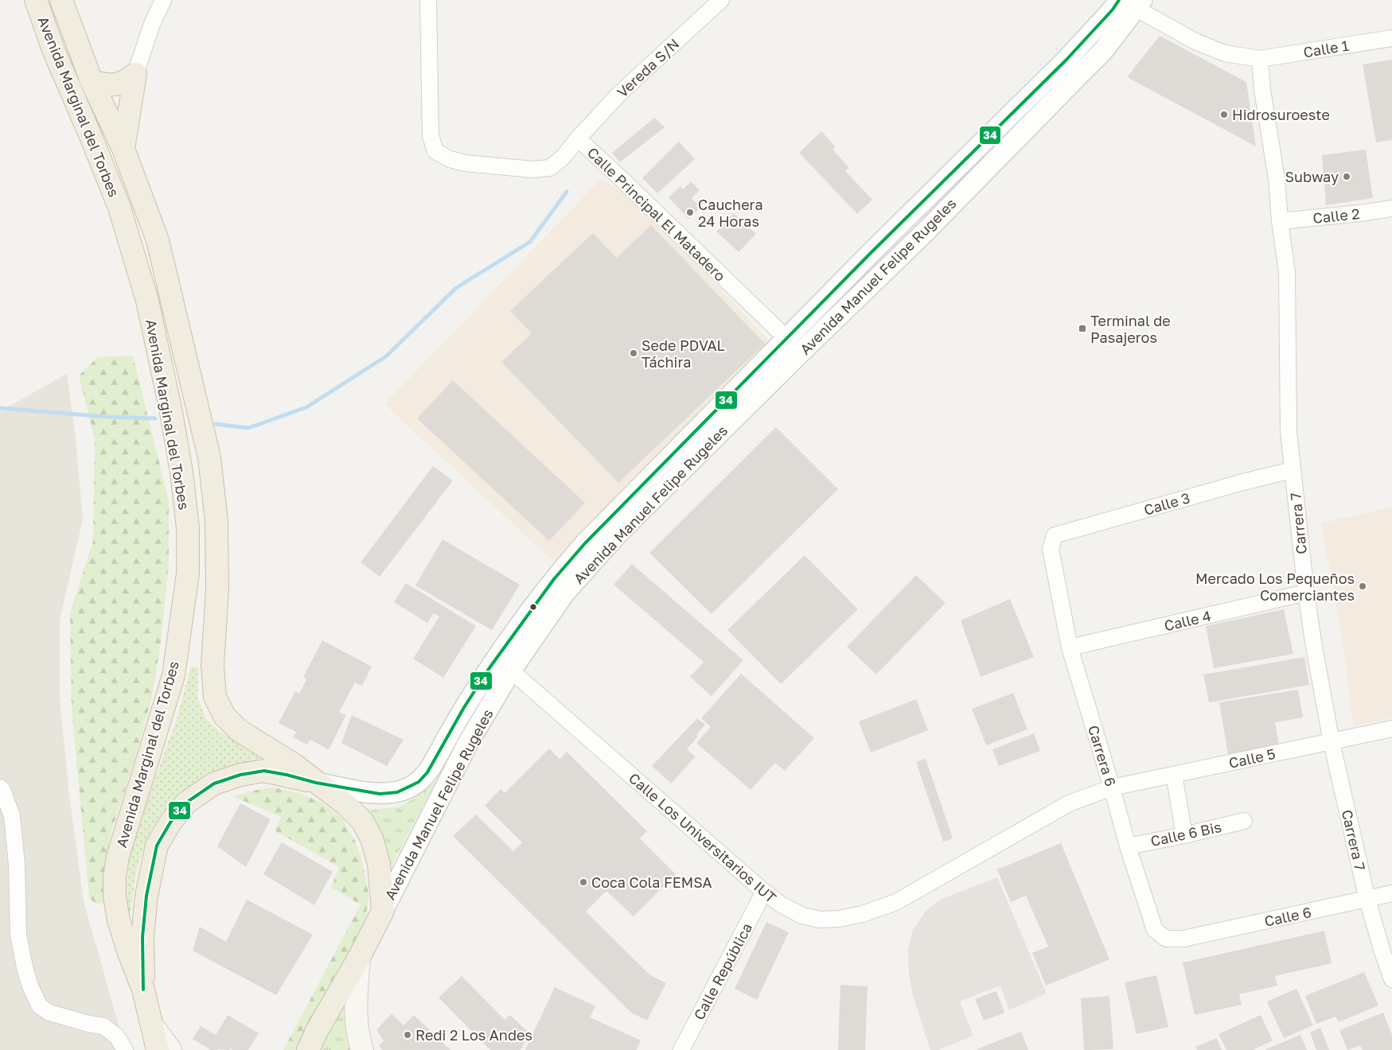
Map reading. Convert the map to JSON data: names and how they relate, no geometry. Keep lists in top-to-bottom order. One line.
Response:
{"streets":{"highway":["Avenida Marginal del Torbes"],"street":["Calle 1","Vereda S/N","Calle Principal El Matadero","Calle 2","Avenida Manuel Felipe Rugeles","Calle 3","Carrera 7","Calle 4","Carrera 6","Calle 5","Calle 6 Bis","Calle Los Universitarios IUT","Calle 6","Calle República"]},"crossings":[["Calle 1","Avenida Manuel Felipe Rugeles"],["Calle 1","Carrera 7"],["Vereda S/N","Calle Principal El Matadero"],["Avenida Marginal del Torbes","Avenida Manuel Felipe Rugeles"],["Calle Principal El Matadero","Avenida Manuel Felipe Rugeles"],["Calle 2","Carrera 7"],["Avenida Manuel Felipe Rugeles","Calle Los Universitarios IUT"],["Calle 3","Carrera 7"],["Calle 3","Carrera 6"],["Carrera 7","Calle 4"],["Carrera 7","Calle 5"],["Carrera 7","Calle 6"],["Calle 4","Carrera 6"],["Carrera 6","Calle 5"],["Carrera 6","Calle 6 Bis"],["Carrera 6","Calle Los Universitarios IUT"],["Carrera 6","Calle 6"],["Calle 5","Calle Los Universitarios IUT"],["Calle Los Universitarios IUT","Calle República"]],"places":{"other":["Hidrosuroeste","Subway","Cauchera 24 Horas","Sede PDVAL Táchira","Mercado Los Pequeños Comerciantes","Coca Cola FEMSA","Redi 2 Los Andes"],"transit":["Terminal de Pasajeros"]},"lines":["transit line 34"]}
